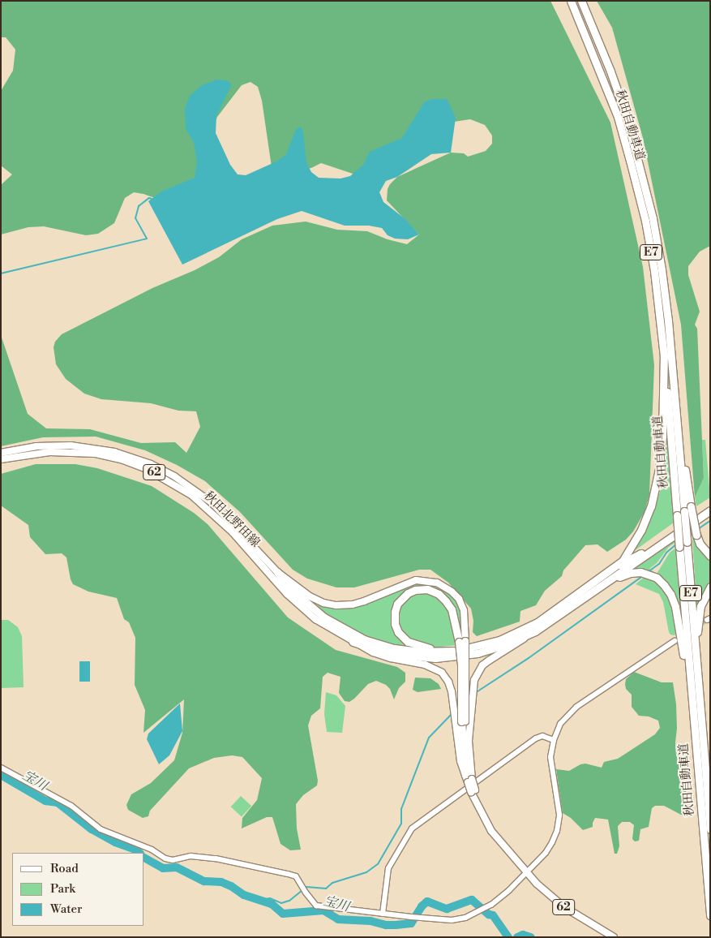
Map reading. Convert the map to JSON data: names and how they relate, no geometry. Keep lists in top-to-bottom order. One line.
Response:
{"streets":{"highway":["秋田自動車道","E7"],"main road":["62","秋田北野田線"]},"crossings":[["62","秋田北野田線"]],"water":["宝川"],"legend":["Road","Park","Water"]}
